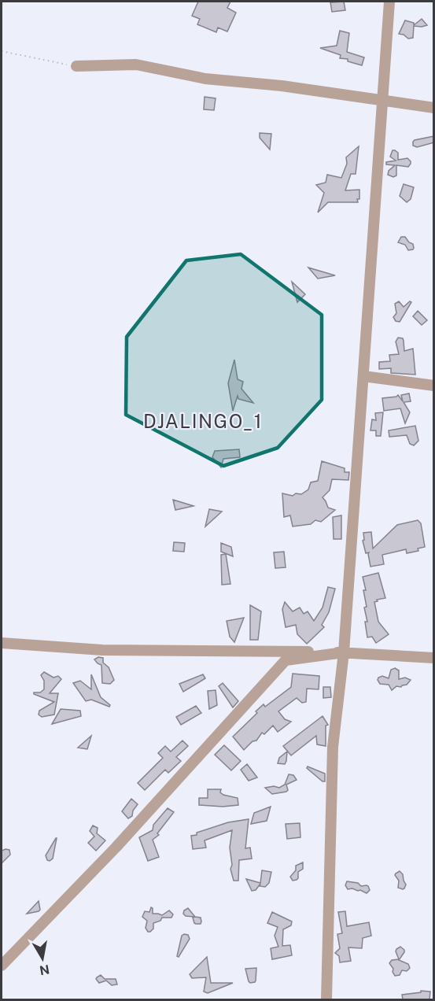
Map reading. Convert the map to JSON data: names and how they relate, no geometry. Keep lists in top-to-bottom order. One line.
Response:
{"districts":["DJALINGO_1"],"north":"bottom"}
